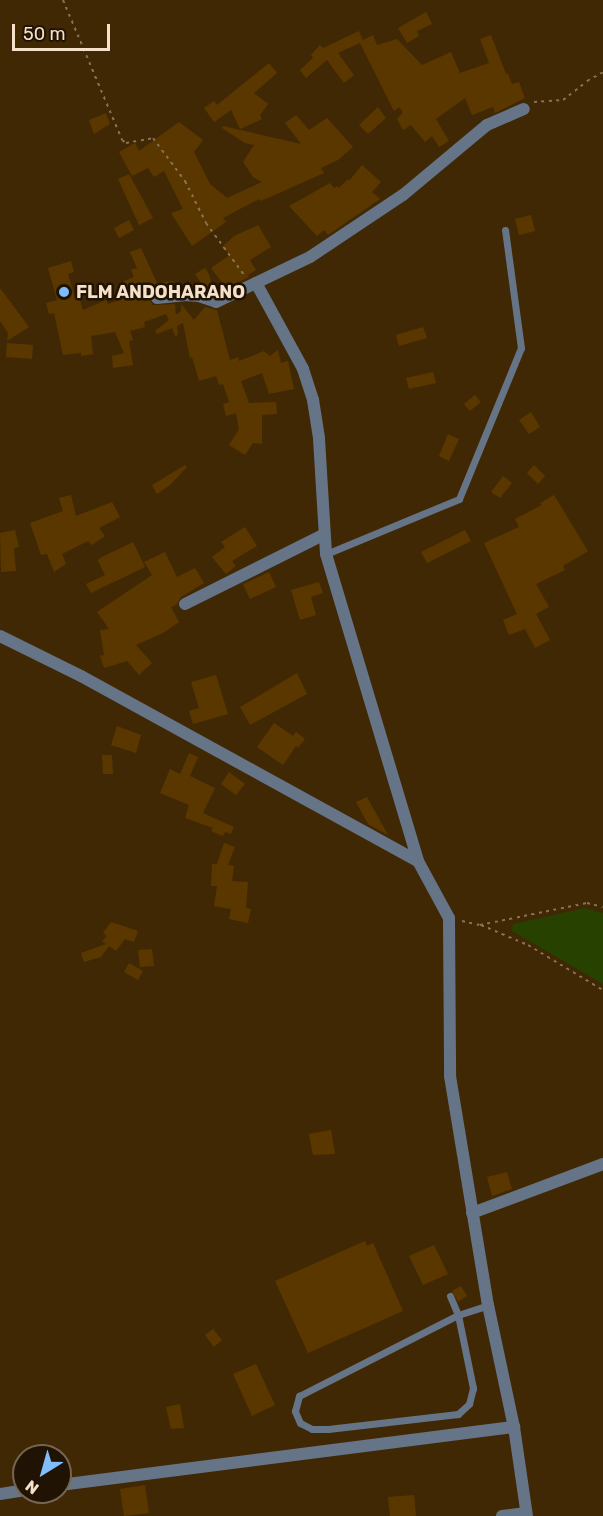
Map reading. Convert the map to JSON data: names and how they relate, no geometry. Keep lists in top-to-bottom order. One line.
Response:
{"places":["FLM ANDOHARANO"],"scale_bar":"50 m","north":"bottom left"}
